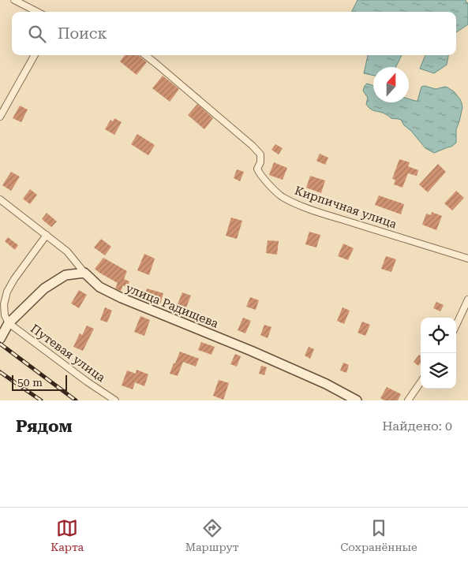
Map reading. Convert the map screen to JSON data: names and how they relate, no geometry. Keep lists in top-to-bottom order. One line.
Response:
{"streets":{"street":["Кирпичная улица","улица Радищева","Путевая улица"]},"scale_bar":"50 m","north":"top","page":{"search":"Поиск","scale":"50 m","heading":["Рядом","Найдено: 0"],"nav":["Карта","Маршрут","Сохранённые"]}}
